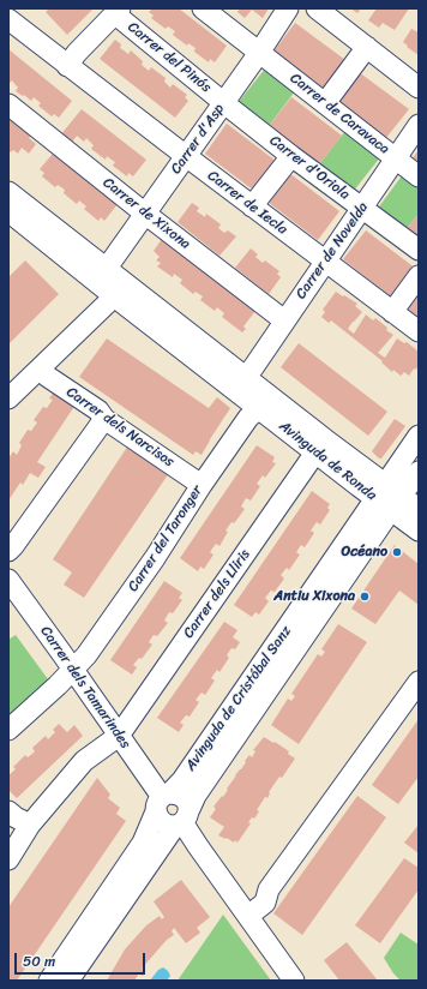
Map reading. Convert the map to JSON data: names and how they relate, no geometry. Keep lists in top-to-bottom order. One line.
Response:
{"streets":{"street":["Carrer del Pinós","Carrer de Caravaca","Carrer d'Asp","Carrer d'Oriola","Carrer de Iecla","Carrer de Xixona","Carrer de Novelda","Carrer dels Narcisos","Avinguda de Ronda","Carrer del Taronger","Carrer dels Lliris","Carrer dels Tamarindes","Avinguda de Cristóbal Sanz"]},"crossings":[["Carrer del Pinós","Carrer d'Asp"],["Carrer del Pinós","Carrer d'Oriola"],["Carrer de Caravaca","Carrer d'Asp"],["Carrer de Caravaca","Carrer de Novelda"],["Carrer d'Asp","Carrer d'Oriola"],["Carrer d'Asp","Carrer de Iecla"],["Carrer d'Asp","Carrer de Xixona"],["Carrer d'Asp","Carrer dels Narcisos"],["Carrer d'Asp","Avinguda de Ronda"],["Carrer d'Oriola","Carrer de Novelda"],["Carrer de Iecla","Carrer de Novelda"],["Carrer de Xixona","Carrer de Novelda"],["Carrer de Novelda","Avinguda de Ronda"],["Carrer dels Narcisos","Carrer del Taronger"],["Avinguda de Ronda","Carrer del Taronger"],["Avinguda de Ronda","Carrer dels Lliris"],["Avinguda de Ronda","Avinguda de Cristóbal Sanz"],["Carrer del Taronger","Carrer dels Tamarindes"],["Carrer dels Lliris","Carrer dels Tamarindes"],["Carrer dels Tamarindes","Avinguda de Cristóbal Sanz"]],"places":["Océano","Antiu Xixona"],"scale_bar":"50 m"}
